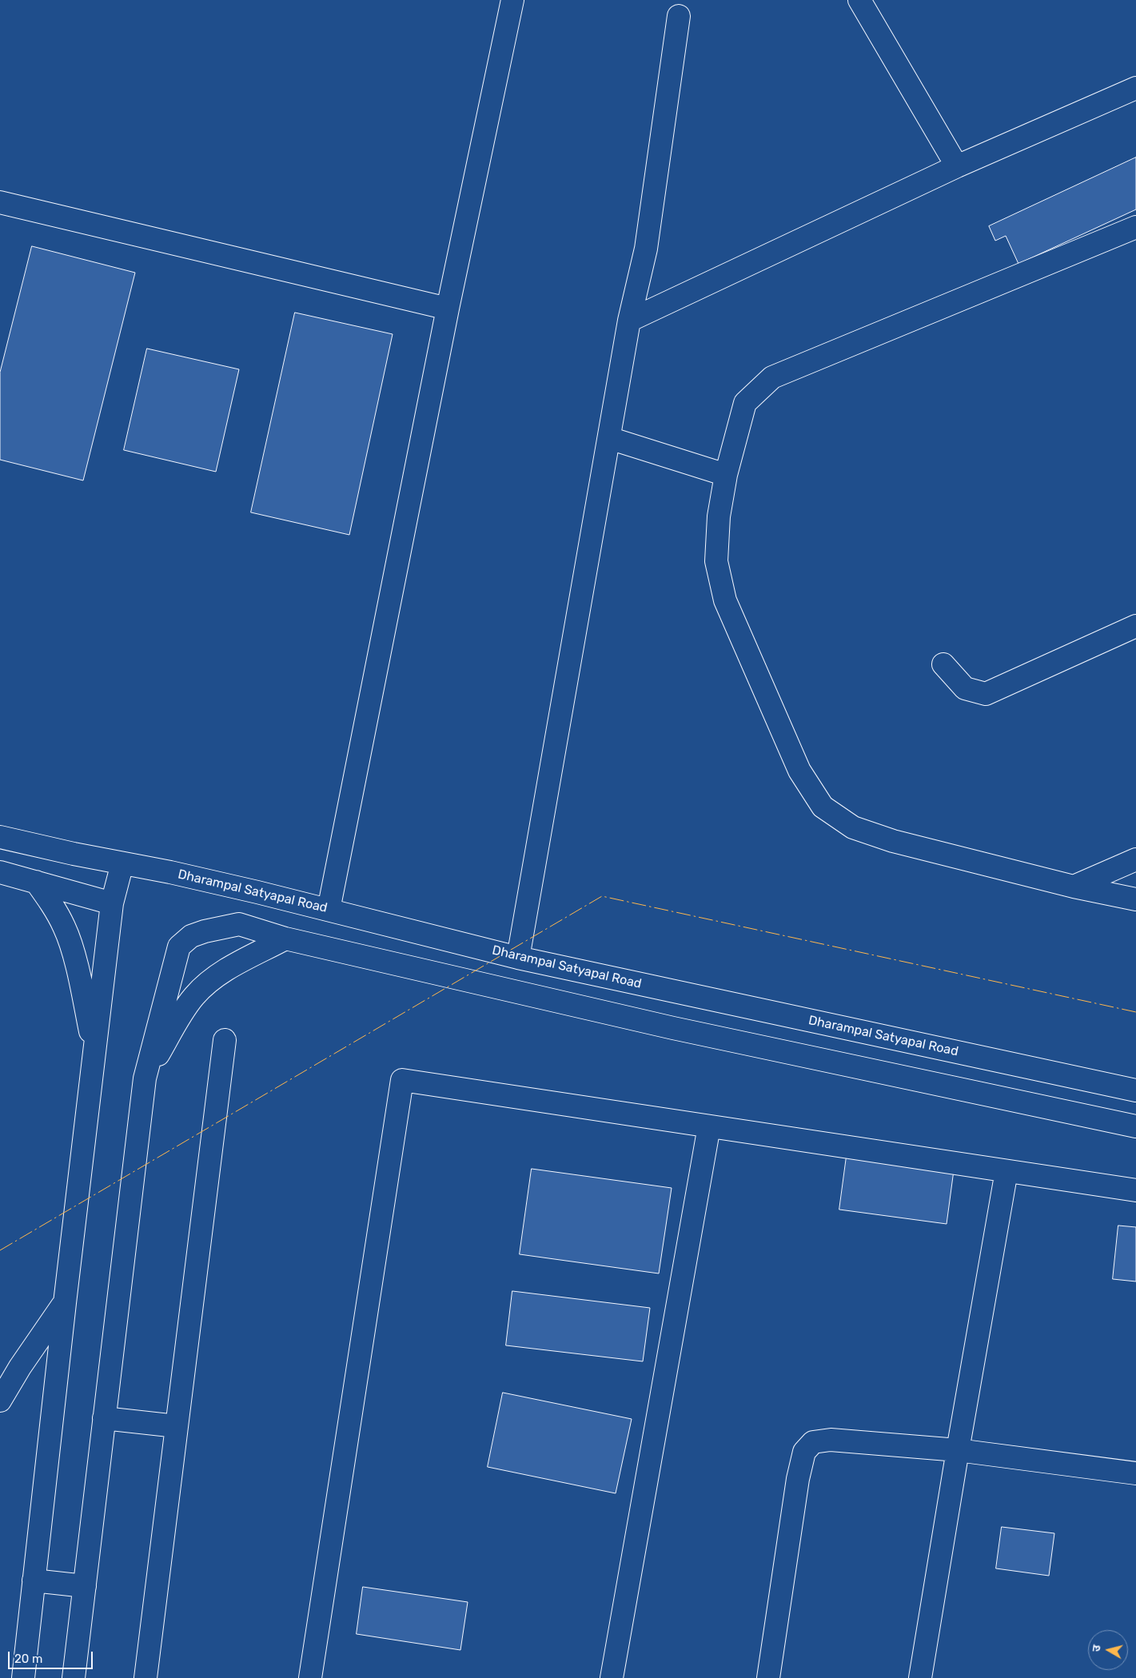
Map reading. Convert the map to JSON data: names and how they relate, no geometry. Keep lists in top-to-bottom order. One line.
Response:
{"streets":{"street":["Dharampal Satyapal Road"]},"scale_bar":"20 m","north":"left"}
